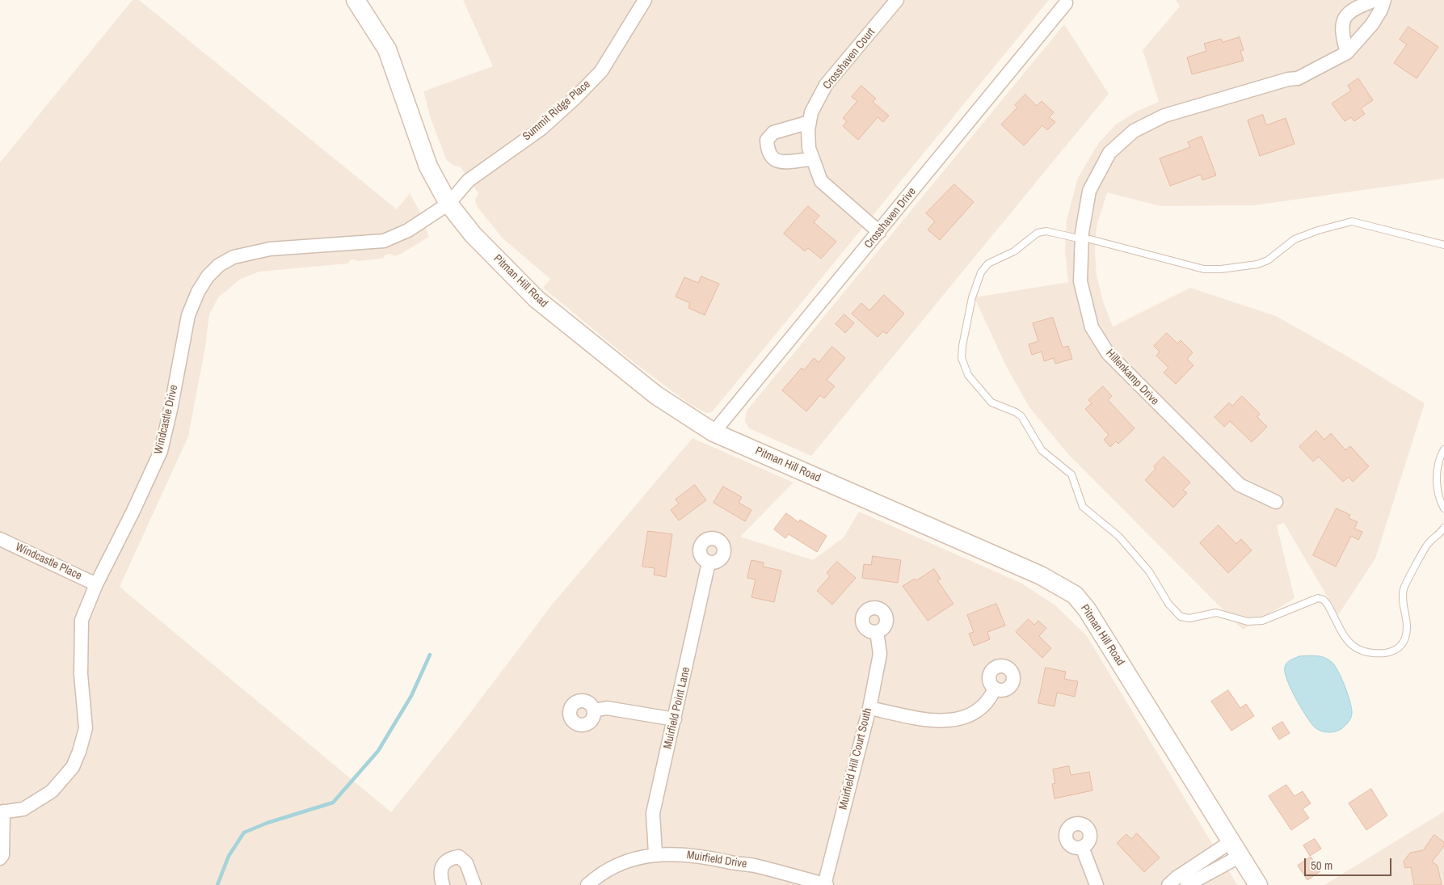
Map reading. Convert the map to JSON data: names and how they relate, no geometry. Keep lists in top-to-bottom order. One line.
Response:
{"streets":{"street":["Crosshaven Court","Summit Ridge Place","Crosshaven Drive","Pitman Hill Road","Hillenkamp Drive","Windcastle Drive","Windcastle Place","Muirfield Point Lane","Muirfield Hill Court South","Muirfield Drive"]},"crossings":[["Crosshaven Court","Crosshaven Drive"],["Summit Ridge Place","Pitman Hill Road"],["Summit Ridge Place","Windcastle Drive"],["Crosshaven Drive","Pitman Hill Road"],["Pitman Hill Road","Windcastle Drive"],["Windcastle Drive","Windcastle Place"],["Muirfield Point Lane","Muirfield Drive"],["Muirfield Hill Court South","Muirfield Drive"]],"scale_bar":"50 m"}
